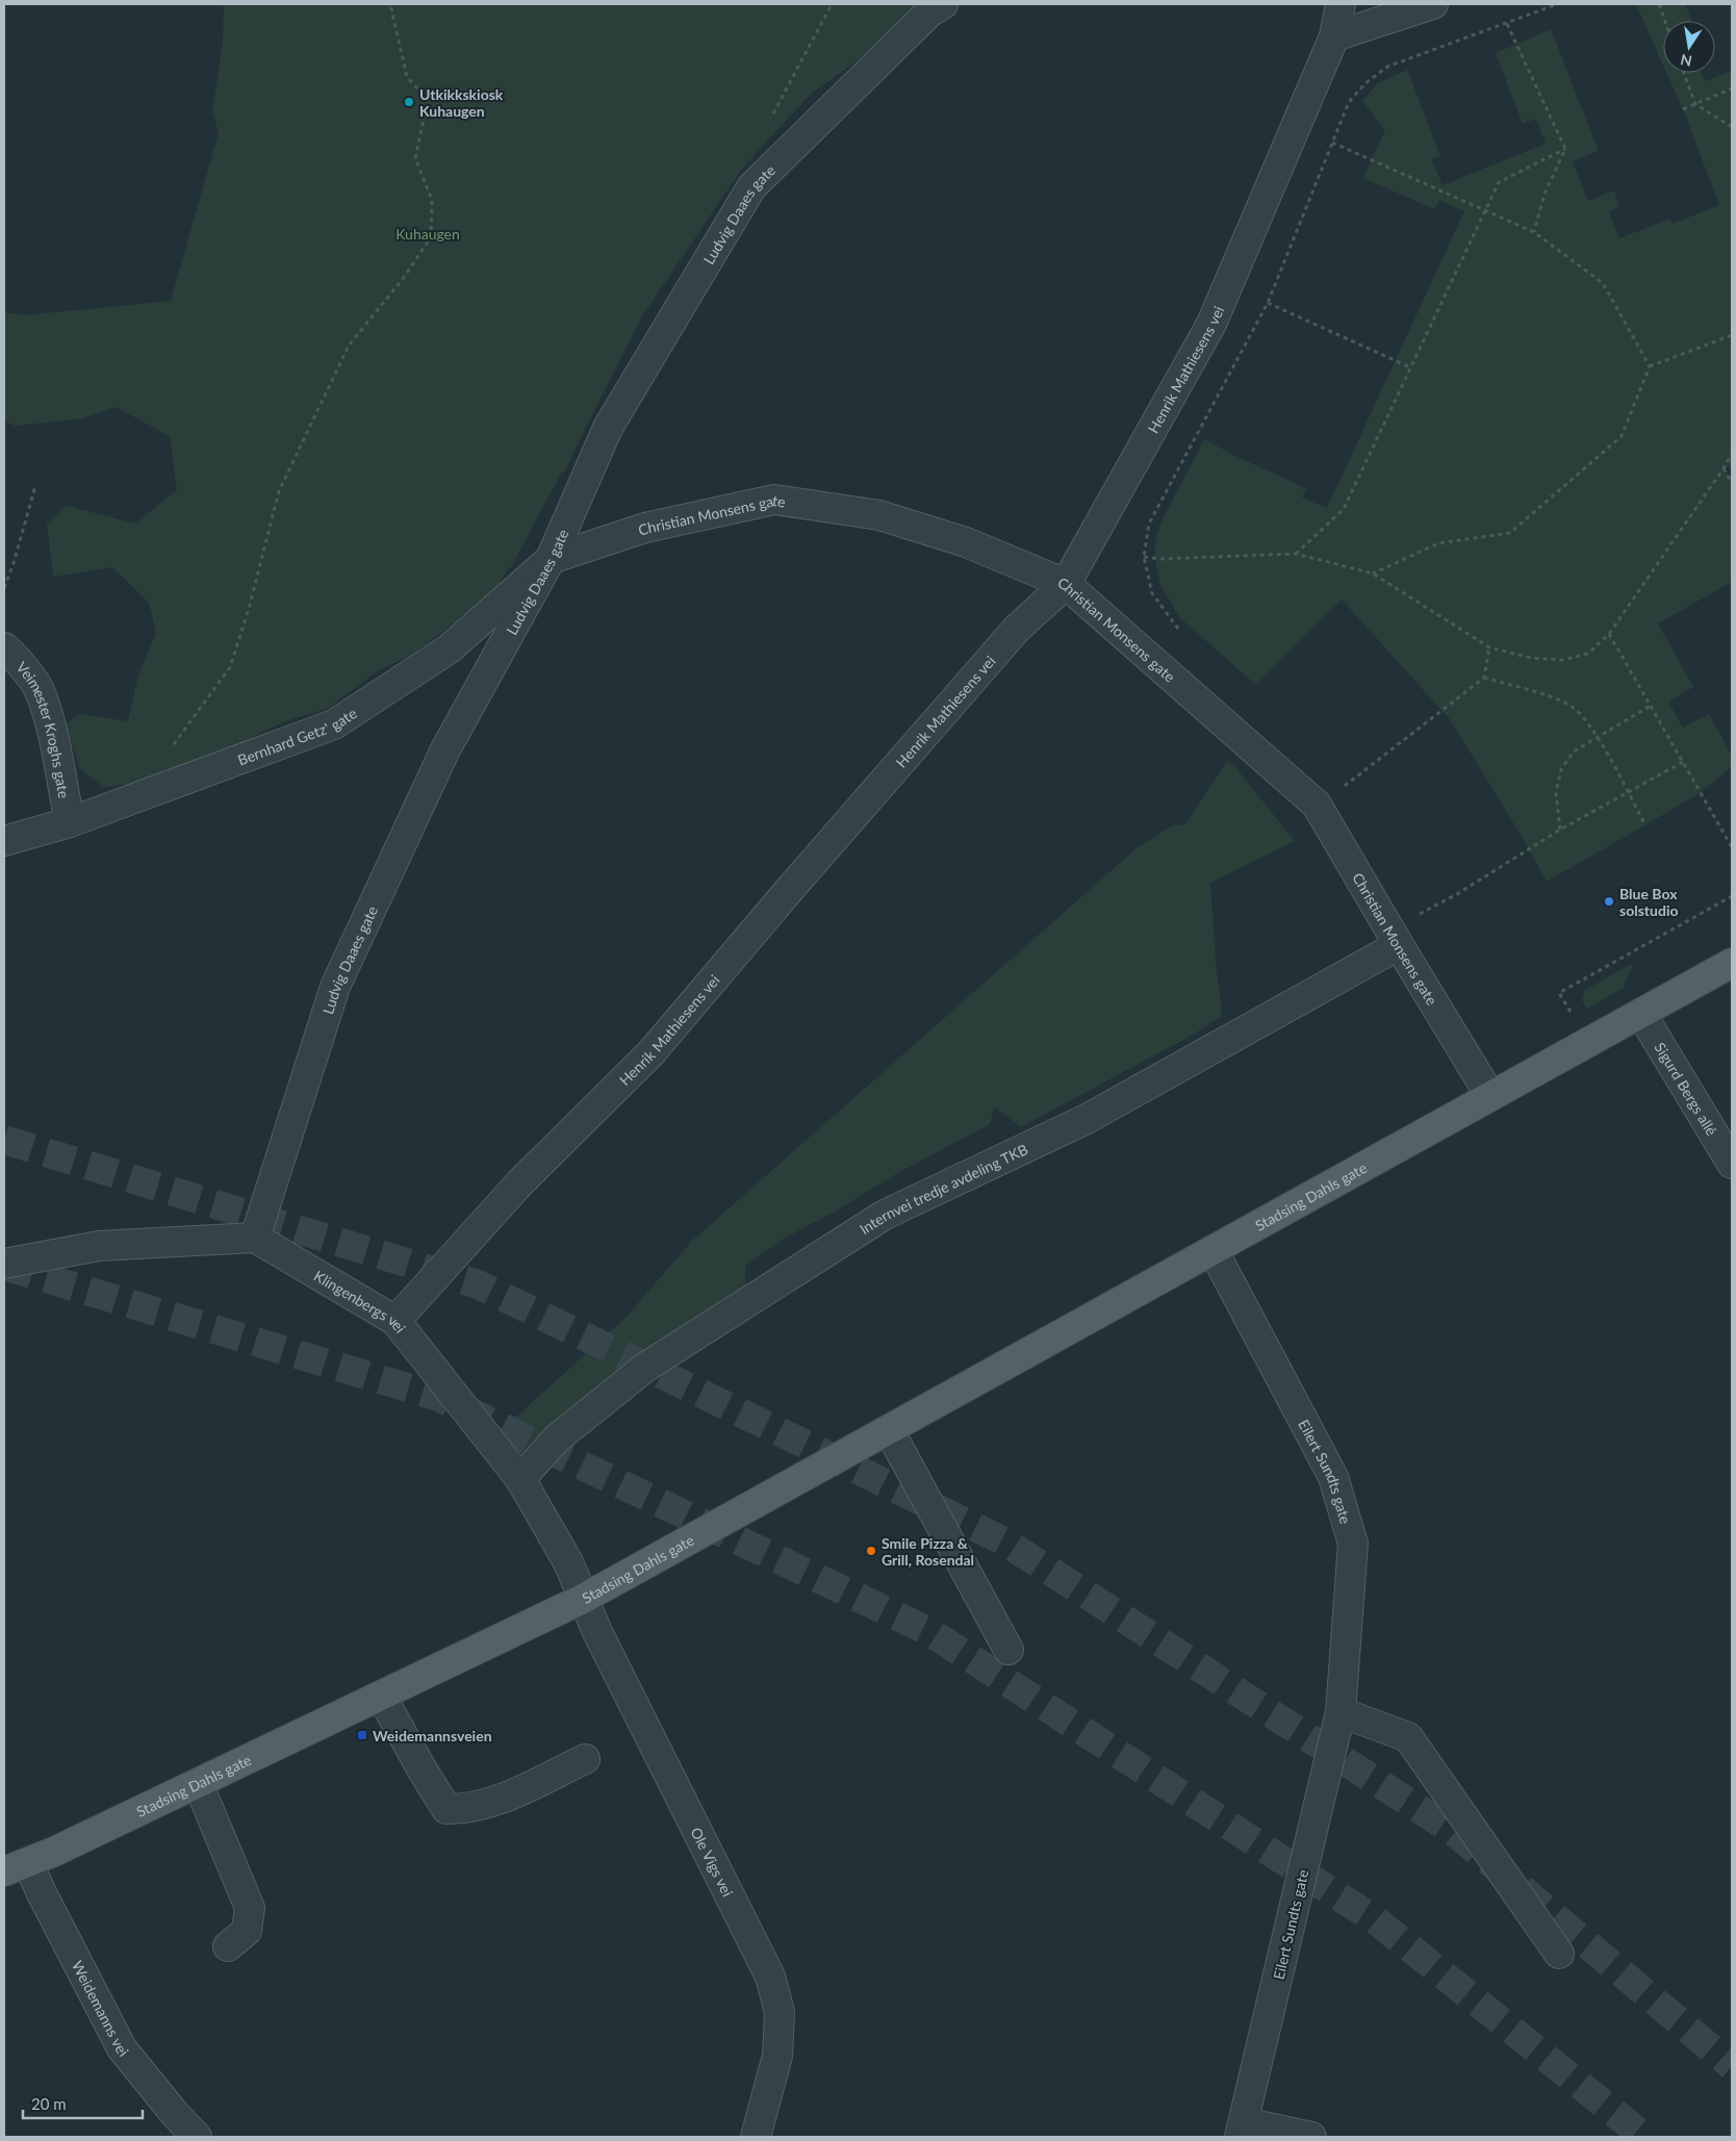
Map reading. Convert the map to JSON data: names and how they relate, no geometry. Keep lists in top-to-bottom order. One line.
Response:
{"streets":{"main road":["Stadsing Dahls gate"],"street":["Ludvig Daaes gate","Henrik Mathiesens vei","Christian Monsens gate","Veimester Kroghs gate","Bernhard Getz' gate","Sigurd Bergs allé","Internvei tredje avdeling TKB","Klingenbergs vei","Eilert Sundts gate","Ole Vigs vei","Weidemanns vei"]},"crossings":[["Ludvig Daaes gate","Christian Monsens gate"],["Ludvig Daaes gate","Bernhard Getz' gate"],["Ludvig Daaes gate","Klingenbergs vei"],["Henrik Mathiesens vei","Christian Monsens gate"],["Henrik Mathiesens vei","Klingenbergs vei"],["Christian Monsens gate","Bernhard Getz' gate"],["Christian Monsens gate","Internvei tredje avdeling TKB"],["Christian Monsens gate","Stadsing Dahls gate"],["Veimester Kroghs gate","Bernhard Getz' gate"],["Sigurd Bergs allé","Stadsing Dahls gate"],["Internvei tredje avdeling TKB","Klingenbergs vei"],["Stadsing Dahls gate","Klingenbergs vei"],["Stadsing Dahls gate","Eilert Sundts gate"],["Stadsing Dahls gate","Ole Vigs vei"],["Stadsing Dahls gate","Weidemanns vei"],["Klingenbergs vei","Ole Vigs vei"]],"parks":["Kuhaugen"],"places":{"other":["Utkikkskiosk Kuhaugen","Blue Box solstudio","Smile Pizza & Grill, Rosendal"],"transit":["Weidemannsveien"]},"scale_bar":"20 m","north":"bottom"}
